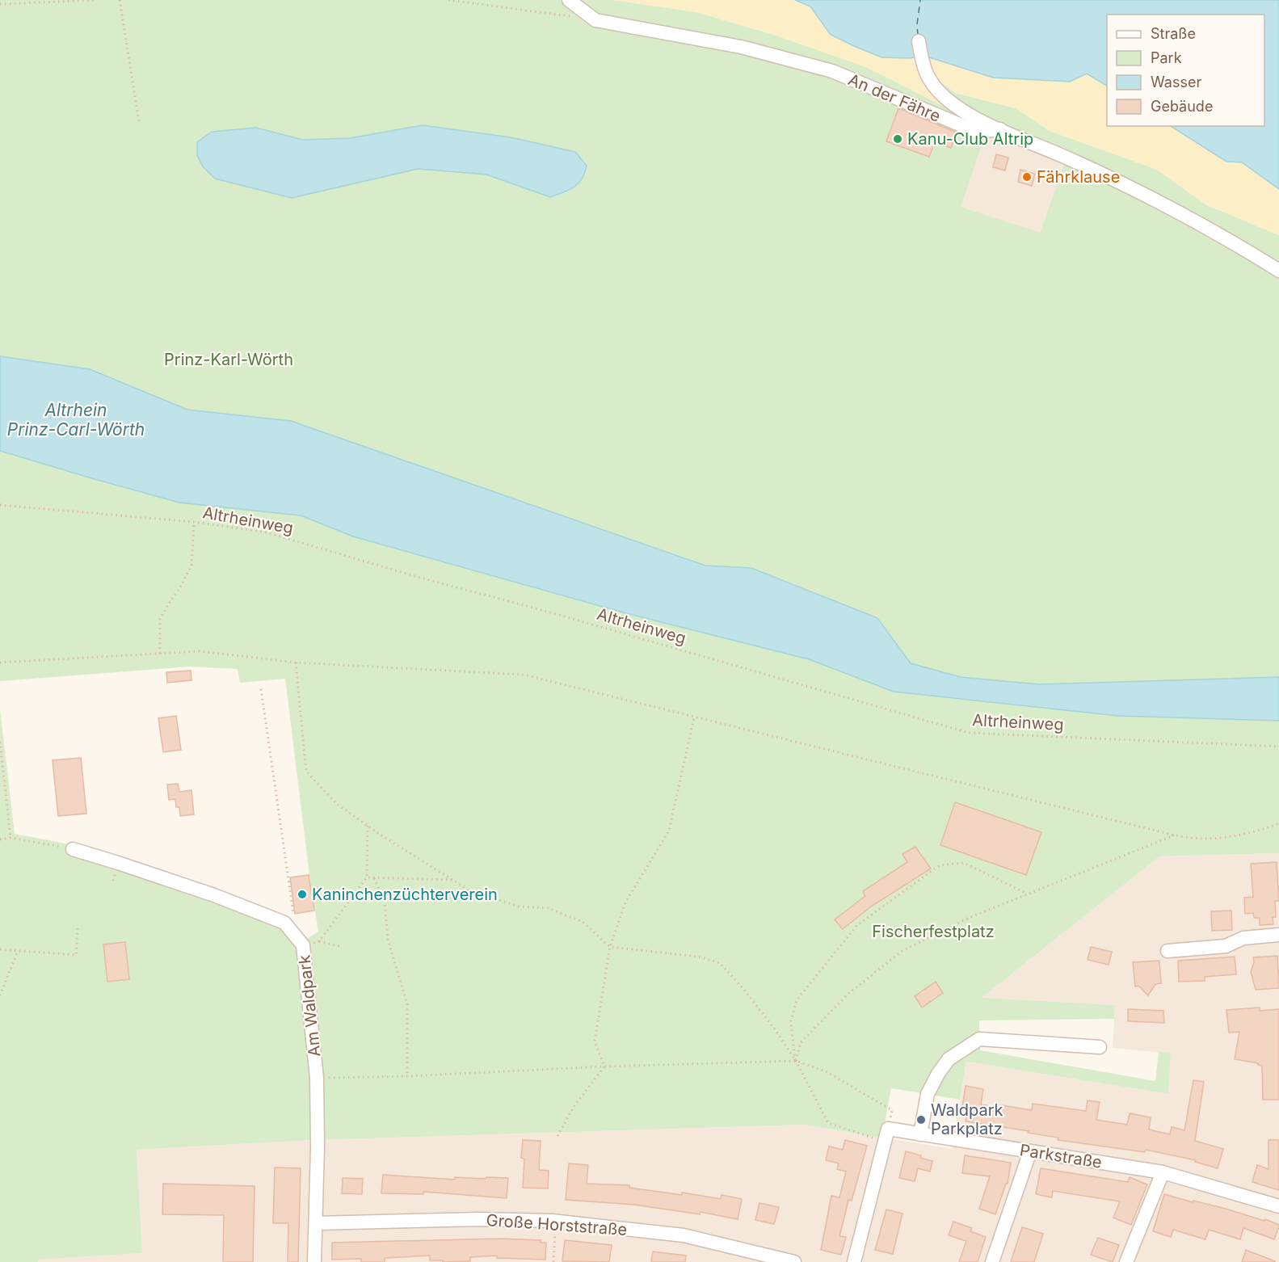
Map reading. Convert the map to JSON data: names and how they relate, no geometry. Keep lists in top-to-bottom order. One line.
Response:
{"streets":{"street":["An der Fähre","Am Waldpark","Parkstraße","Große Horststraße"],"path":["Altrheinweg"]},"crossings":[["Am Waldpark","Große Horststraße"]],"water":["Altrhein Prinz-Carl-Wörth"],"parks":["Prinz-Karl-Wörth","Fischerfestplatz"],"places":["Kanu-Club Altrip","Fährklause","Kaninchenzüchterverein","Waldpark Parkplatz"],"legend":["Straße","Park","Wasser","Gebäude"]}
